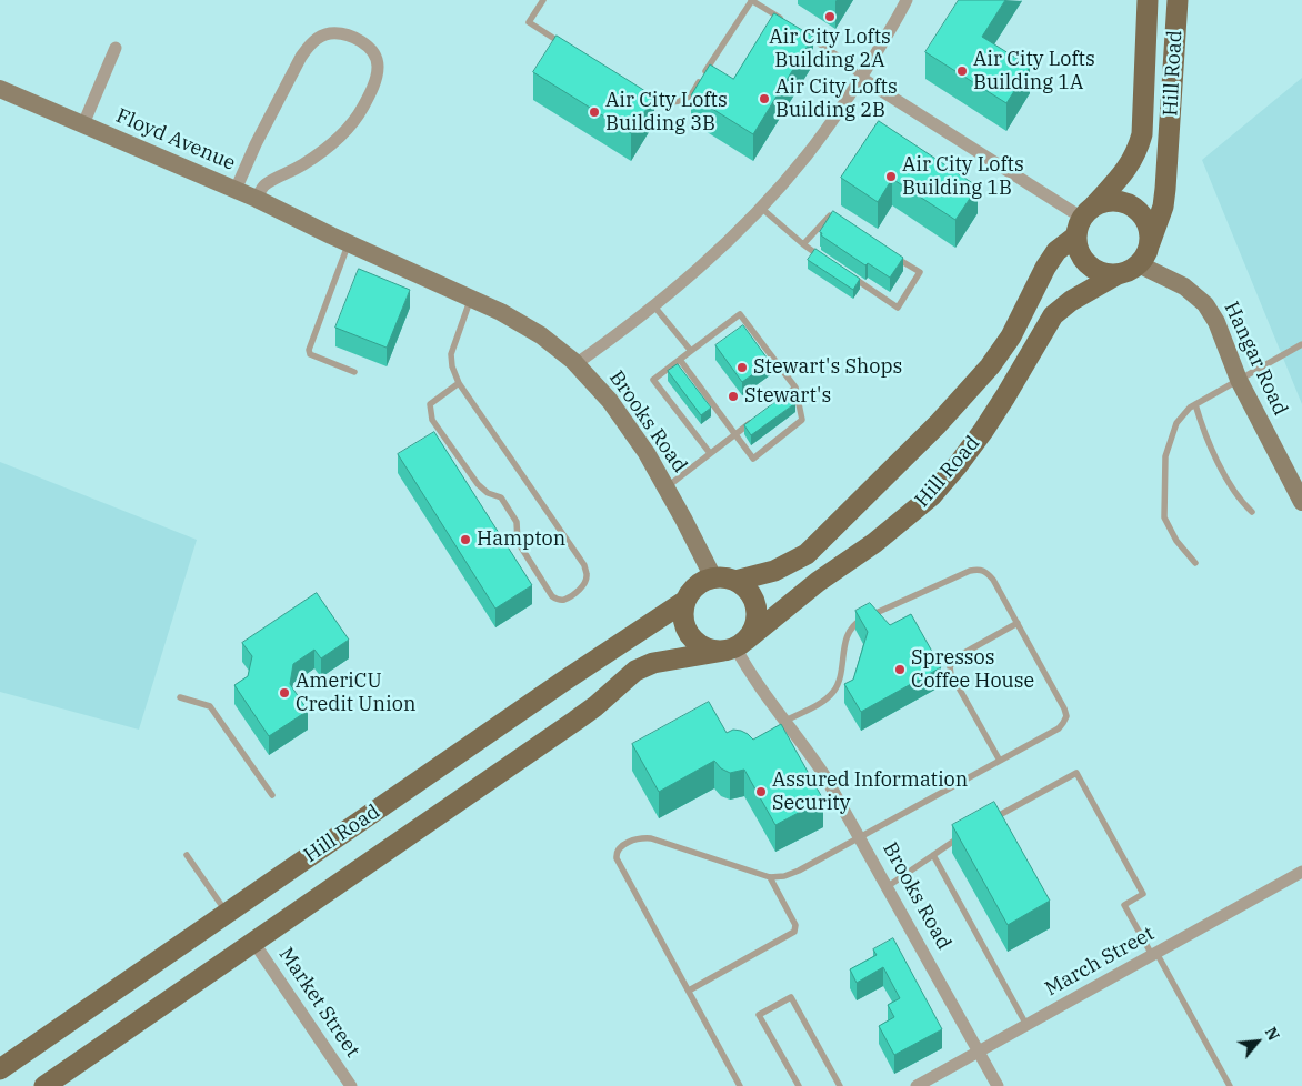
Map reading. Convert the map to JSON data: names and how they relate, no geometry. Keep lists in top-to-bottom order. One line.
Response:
{"streets":{"main road":["Hill Road"],"street":["Floyd Avenue","Hangar Road","Brooks Road","March Street","Market Street"]},"crossings":[["Hill Road","Hangar Road"],["Hill Road","Brooks Road"],["Hill Road","Market Street"],["Floyd Avenue","Brooks Road"],["Brooks Road","March Street"]],"places":["Air City Lofts Building 2A","Air City Lofts Building 1A","Air City Lofts Building 2B","Air City Lofts Building 3B","Air City Lofts Building 1B","Stewart's Shops","Stewart's","Hampton","Spressos Coffee House","AmeriCU Credit Union","Assured Information Security"],"north":"top right"}
